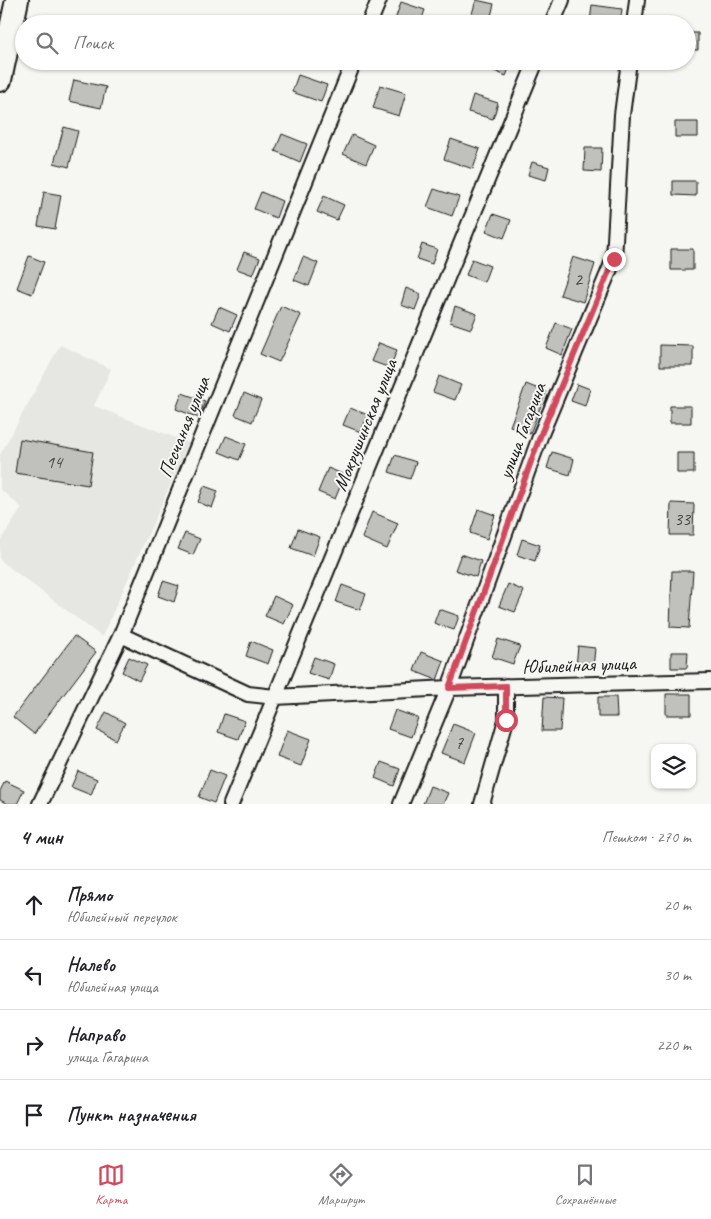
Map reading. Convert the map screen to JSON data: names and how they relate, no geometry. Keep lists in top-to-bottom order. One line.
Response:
{"streets":{"street":["Мокрушинская улица","Песчаная улица","улица Гагарина","Юбилейная улица"]},"crossings":[["Мокрушинская улица","Юбилейная улица"],["Песчаная улица","Юбилейная улица"],["улица Гагарина","Юбилейная улица"]],"house_numbers":["2","14","33","7"],"page":{"search":"Поиск","heading":["4 мин","Пешком · 270 m"],"list":[["Прямо","Юбилейный переулок","20 m"],["Налево","Юбилейная улица","30 m"],["Направо","улица Гагарина","220 m"],"Пункт назначения"],"nav":["Карта","Маршрут","Сохранённые"]}}
